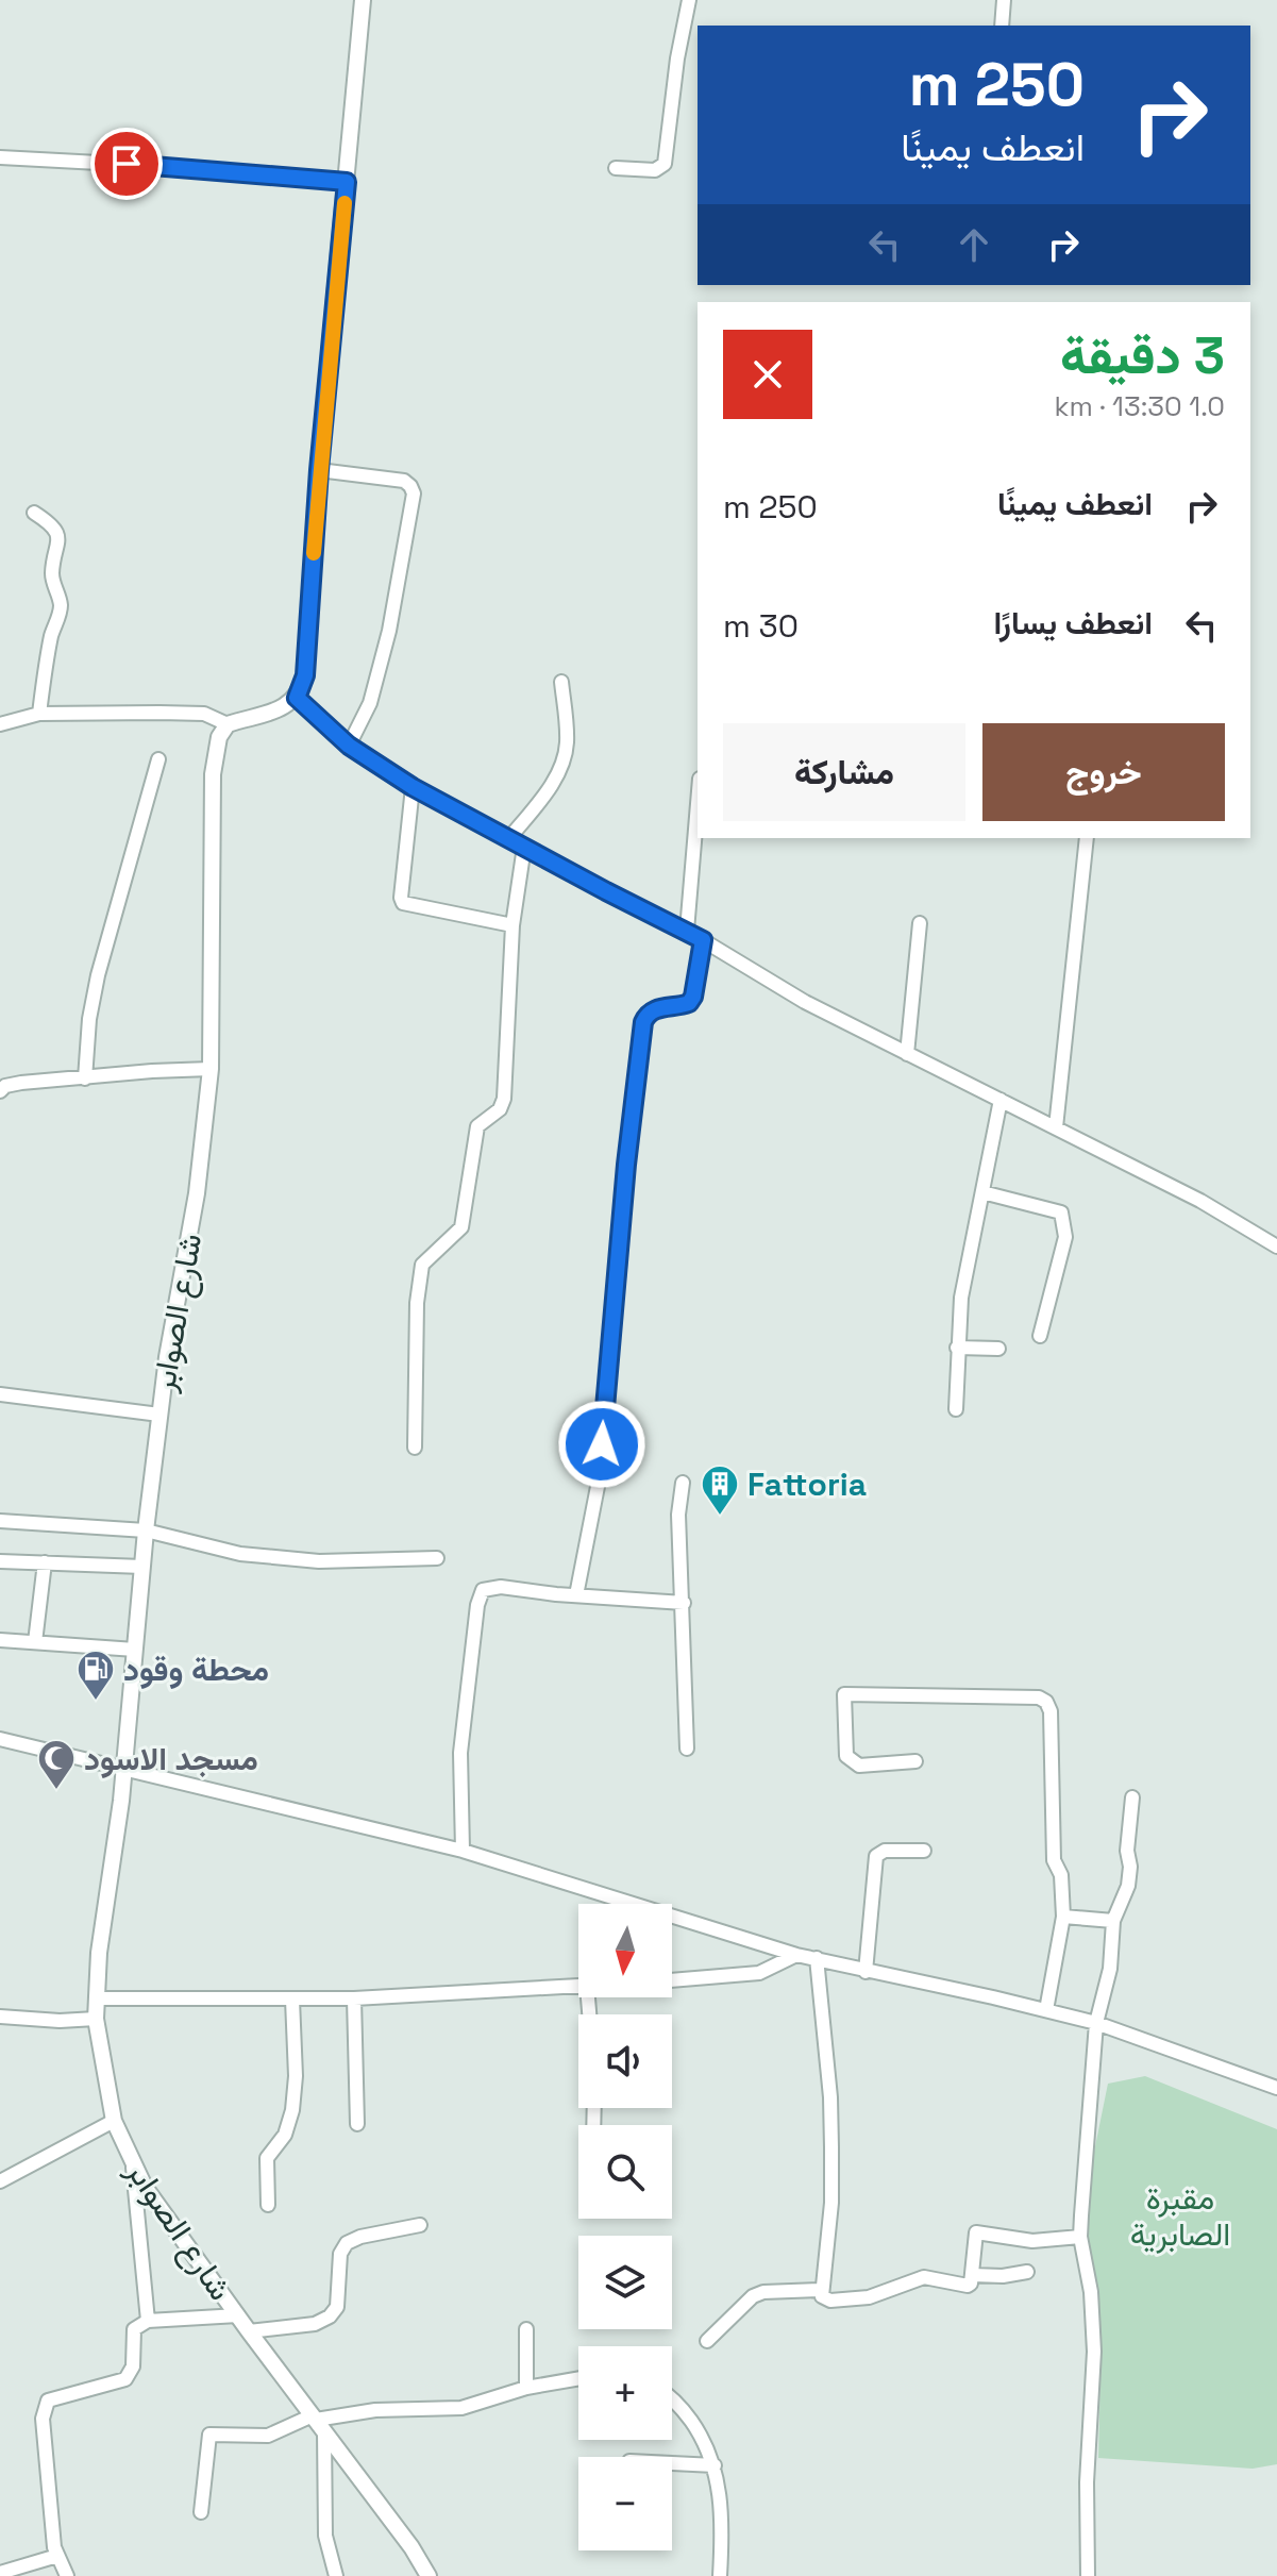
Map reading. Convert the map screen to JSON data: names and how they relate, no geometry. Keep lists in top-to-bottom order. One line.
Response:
{"streets":{"street":["شارع الصوابر"]},"parks":["مقبرة الصابرية"],"places":{"building":["Fattoria"],"fuel station":["محطة وقود"],"mosque":["مسجد الاسود"]},"north":"bottom","page":{"turn":["250 m","انعطف يمينًا"],"heading":["3 دقيقة","1.0 km · 13:30"],"list":[{"name":"انعطف يمينًا","value":"250 m"},{"name":"انعطف يسارًا","value":"30 m"}],"buttons":["خروج","مشاركة"],"map_buttons":["+","−"]}}
